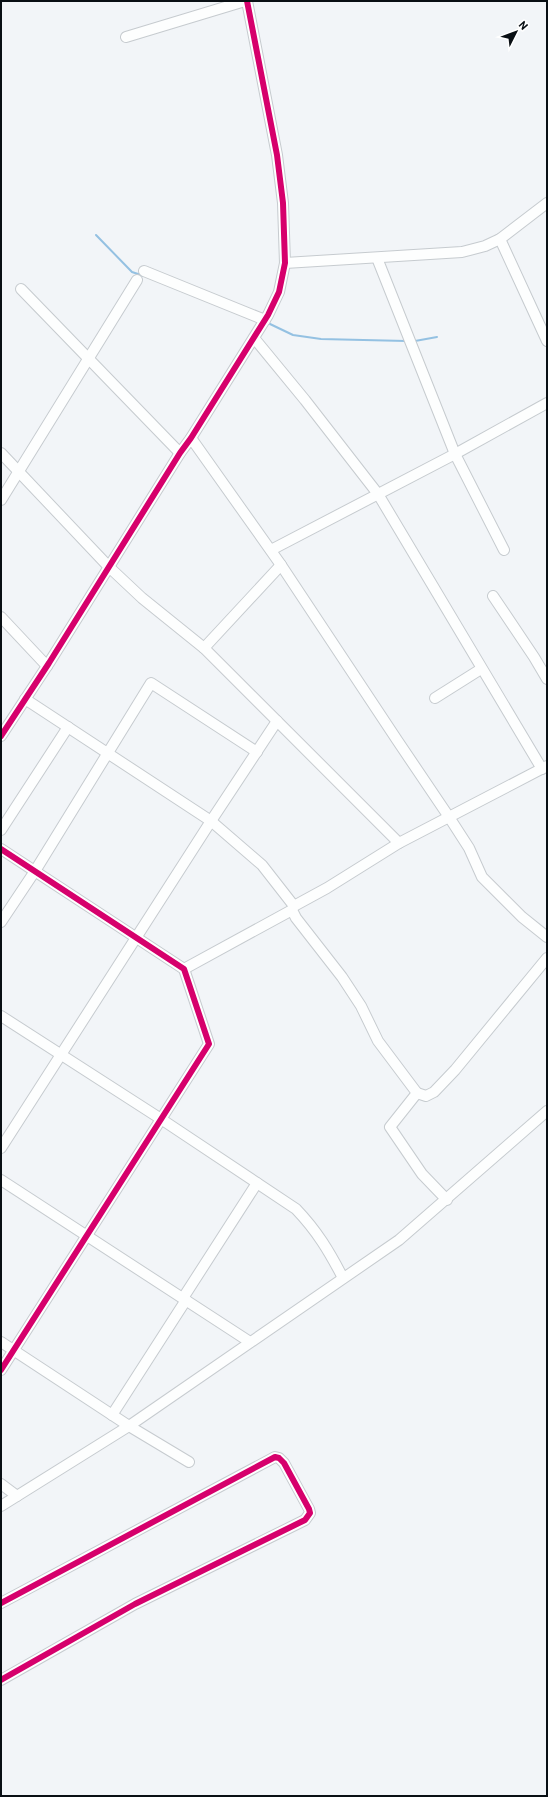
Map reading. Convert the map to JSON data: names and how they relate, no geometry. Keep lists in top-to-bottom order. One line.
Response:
{"north":"top right"}
